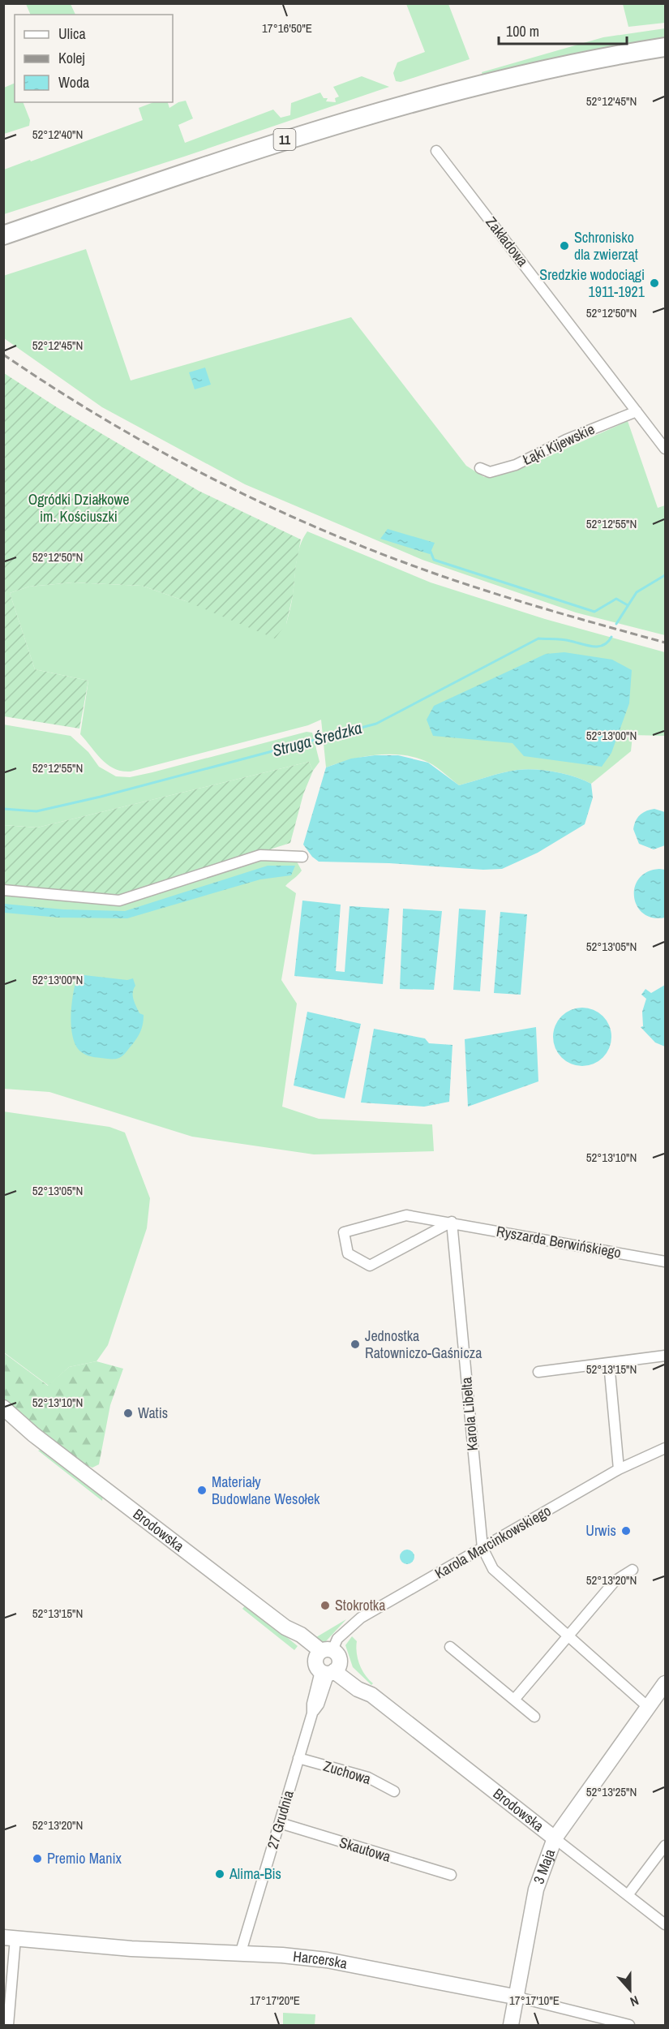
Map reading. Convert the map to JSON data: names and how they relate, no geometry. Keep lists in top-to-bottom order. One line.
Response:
{"streets":{"highway":["11"],"street":["Zakładowa","Łąki Kijewskie","Ryszarda Berwińskiego","Karola Libelta","Brodowska","Karola Marcinkowskiego","Zuchowa","27 Grudnia","Skautowa","3 Maja","Harcerska"]},"crossings":[["Zakładowa","Łąki Kijewskie"],["Ryszarda Berwińskiego","Karola Libelta"],["Karola Libelta","Karola Marcinkowskiego"],["Brodowska","Karola Marcinkowskiego"],["Brodowska","27 Grudnia"],["Brodowska","3 Maja"],["Karola Marcinkowskiego","27 Grudnia"],["Zuchowa","27 Grudnia"],["27 Grudnia","Skautowa"],["27 Grudnia","Harcerska"],["3 Maja","Harcerska"]],"water":["Struga Średzka"],"parks":["Ogródki Działkowe im. Kościuszki"],"places":["Schronisko dla zwierząt","Sredzkie wodociągi 1911-1921","Jednostka Ratowniczo-Gaśnicza","Watis","Materiały Budowlane Wesołek","Urwis","Stokrotka","Premio Manix","Alima-Bis"],"legend":["Ulica","Kolej","Woda"],"scale_bar":"100 m","north":"bottom","coordinates":["17°16'50\"E","52°12'45\"N","52°12'40\"N","52°12'50\"N","52°12'55\"N","52°13'00\"N","52°13'05\"N","52°13'10\"N","52°13'15\"N","52°13'20\"N","52°13'25\"N","17°17'20\"E","17°17'10\"E"]}
